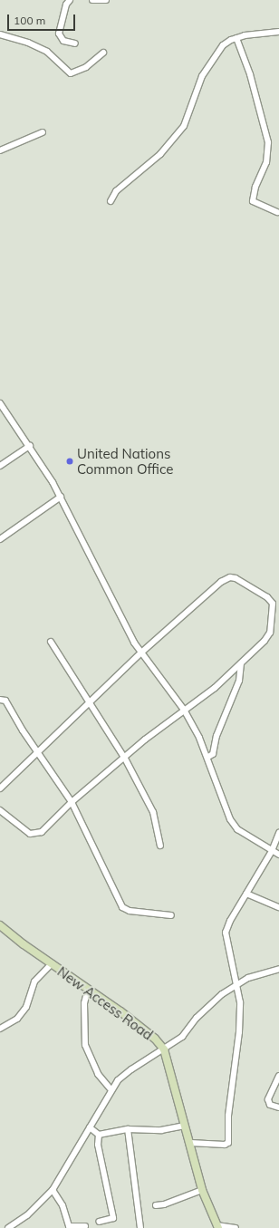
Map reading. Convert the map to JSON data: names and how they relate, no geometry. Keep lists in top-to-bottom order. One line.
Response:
{"streets":{"main road":["New Access Road"]},"places":["United Nations Common Office"],"scale_bar":"100 m"}
